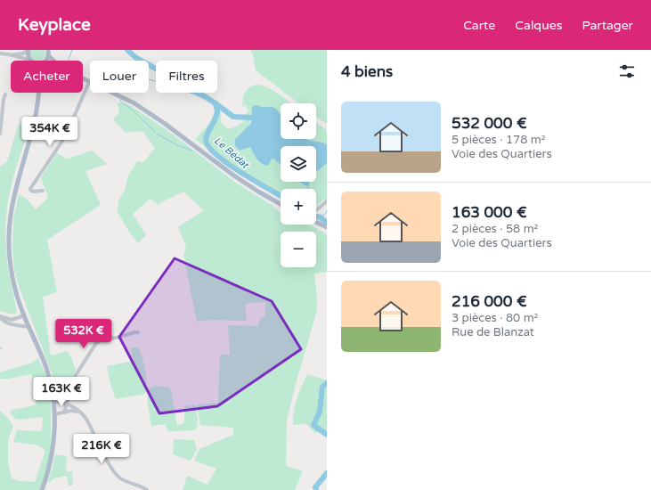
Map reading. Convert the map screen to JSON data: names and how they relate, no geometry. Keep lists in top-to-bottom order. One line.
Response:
{"water":["Le Bédat"],"page":{"header":"Keyplace","nav":["Carte","Calques","Partager"],"heading":"4 biens","chip":["Acheter","Louer","Filtres"],"list":[{"name":"532 000 €","note":"5 pièces · 178 m² · Voie des Quartiers"},{"name":"163 000 €","note":"2 pièces · 58 m² · Voie des Quartiers"},{"name":"216 000 €","note":"3 pièces · 80 m² · Rue de Blanzat"}],"map_buttons":["+","−"],"price":["354K €","532K €","163K €","216K €"]}}
